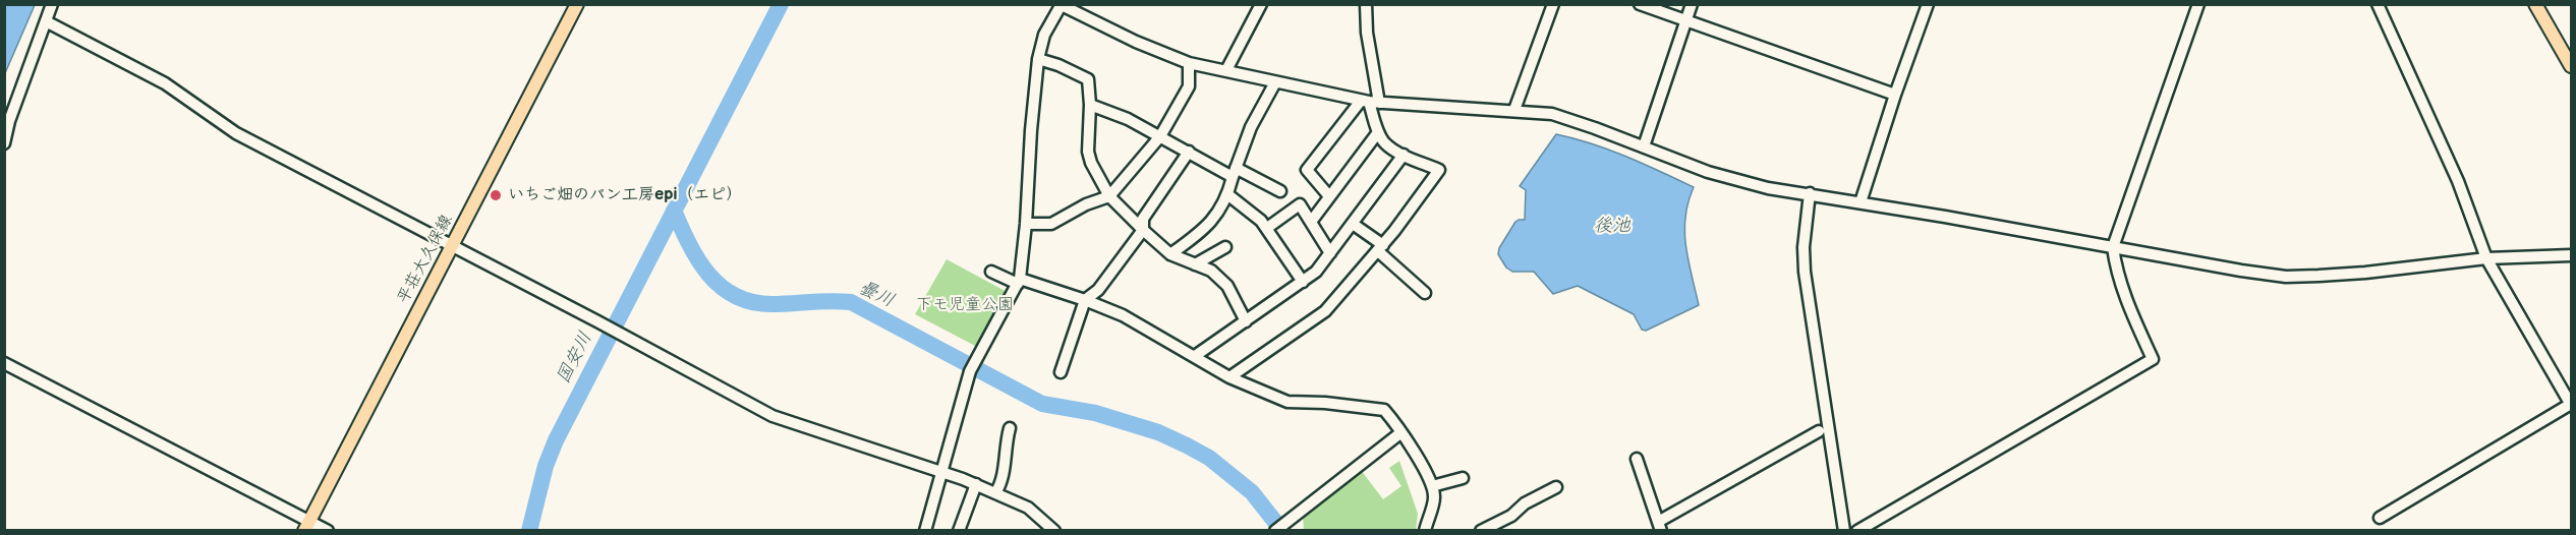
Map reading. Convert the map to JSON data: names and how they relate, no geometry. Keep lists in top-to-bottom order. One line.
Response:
{"streets":{"main road":["平荘大久保線"]},"water":["後池","曇川","国安川"],"parks":["下モ児童公園"],"places":["いちご畑のパン工房epi（エピ）"]}
